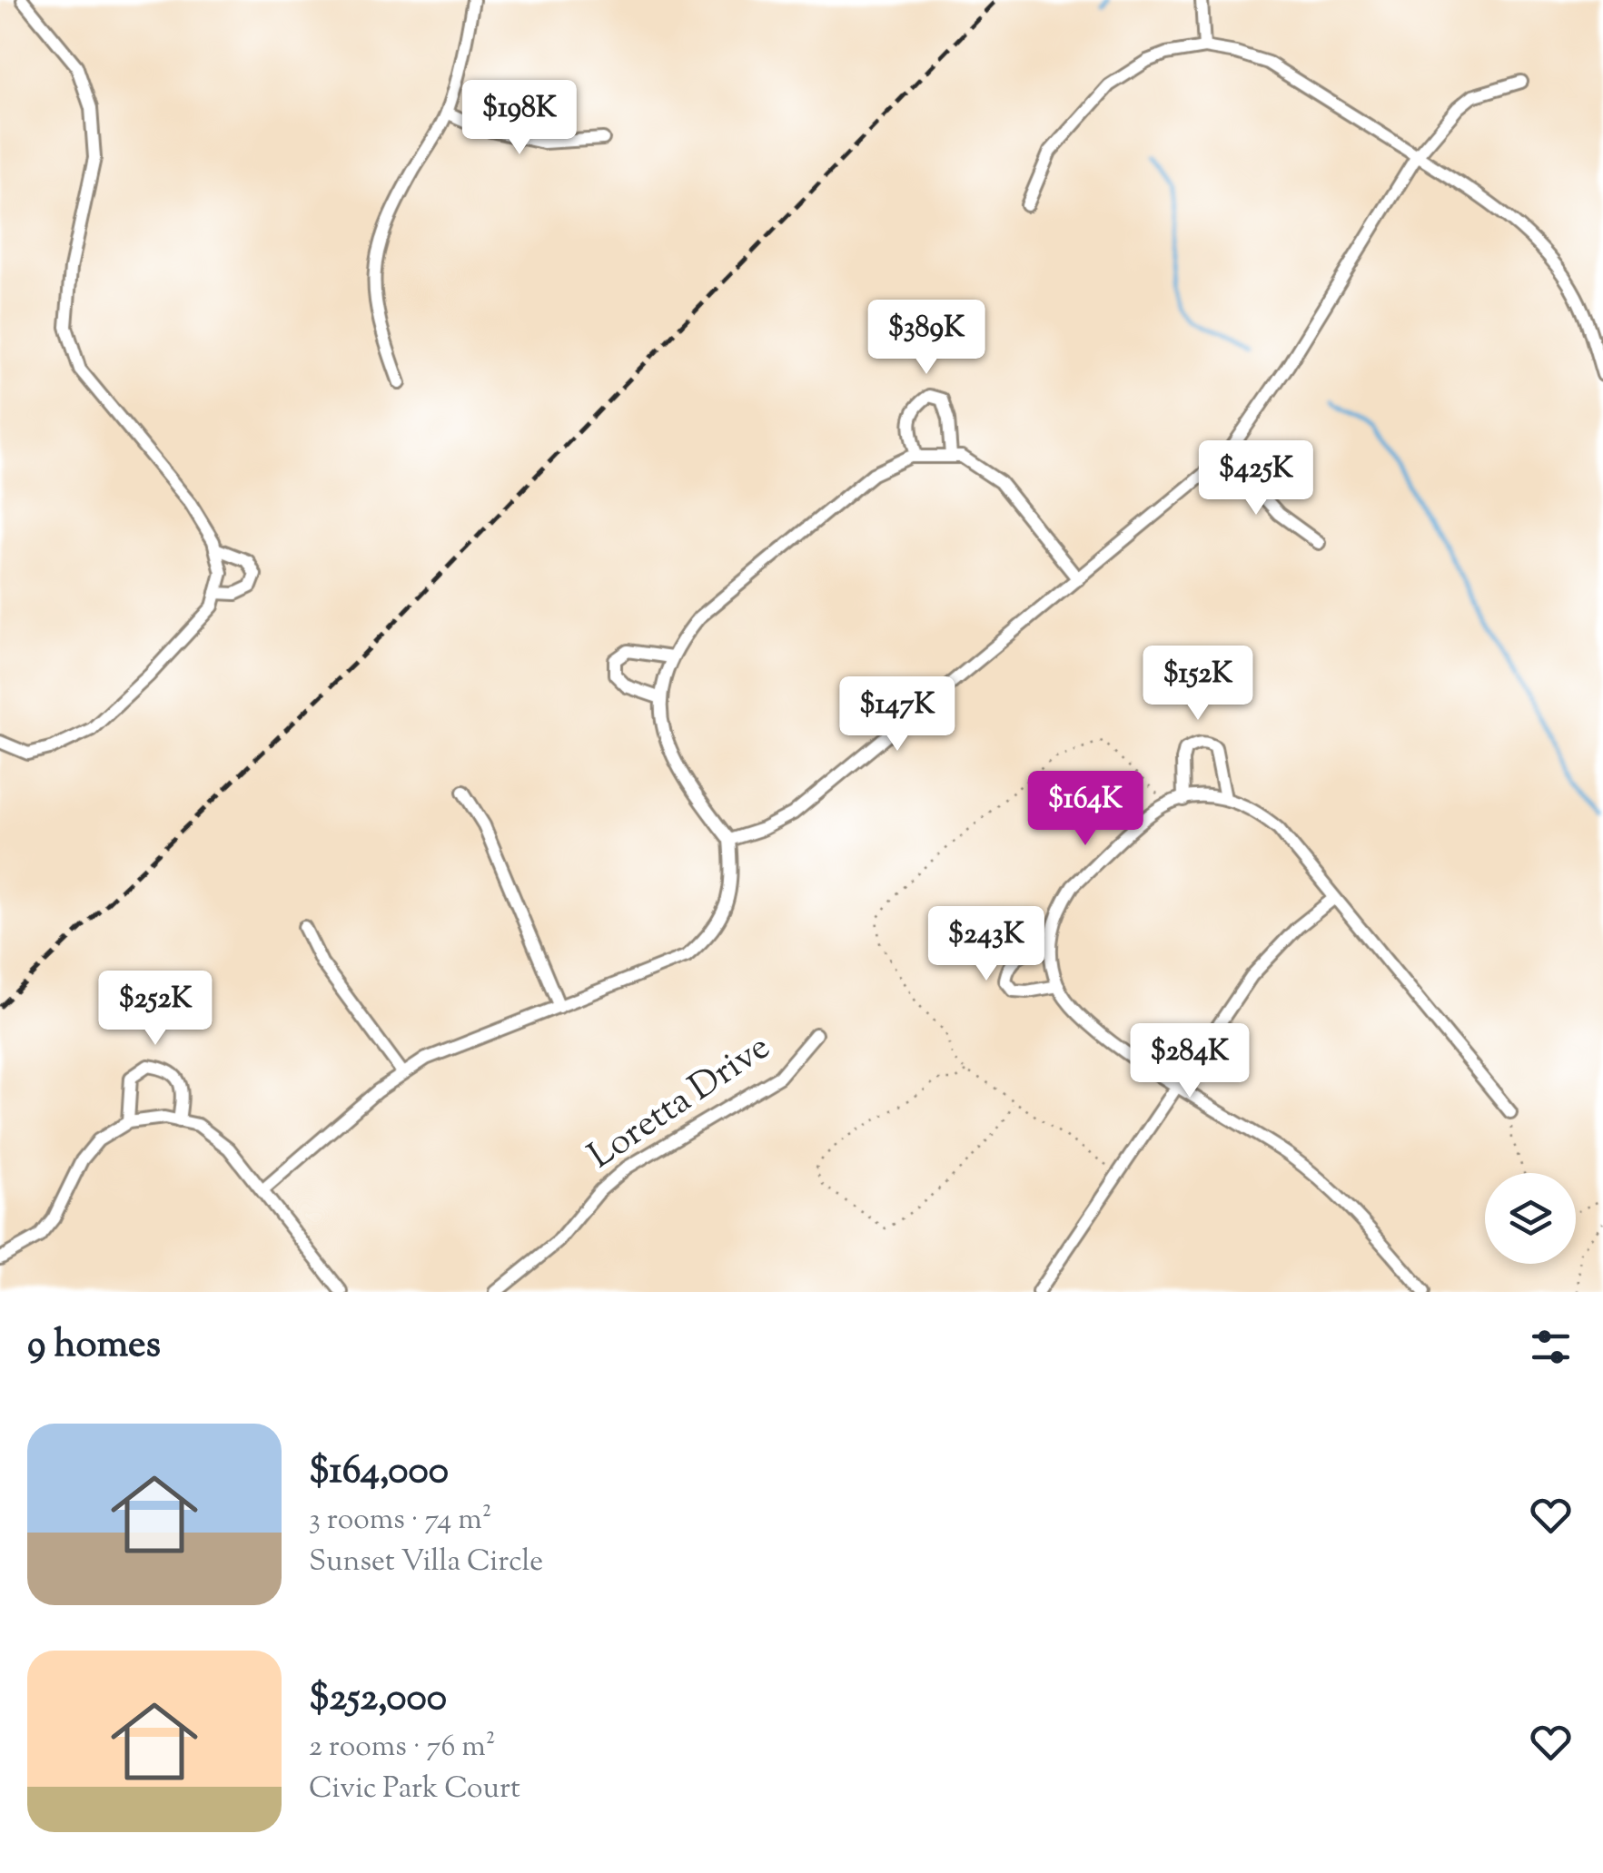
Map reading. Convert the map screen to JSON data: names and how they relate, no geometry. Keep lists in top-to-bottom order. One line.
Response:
{"streets":{"street":["Loretta Drive"]},"page":{"price":["$198K","$389K","$425K","$152K","$147K","$164K","$243K","$252K","$284K"],"heading":"9 homes","list":[{"name":"$164,000","note":"3 rooms · 74 m² · Sunset Villa Circle"},{"name":"$252,000","note":"2 rooms · 76 m² · Civic Park Court"}]}}
